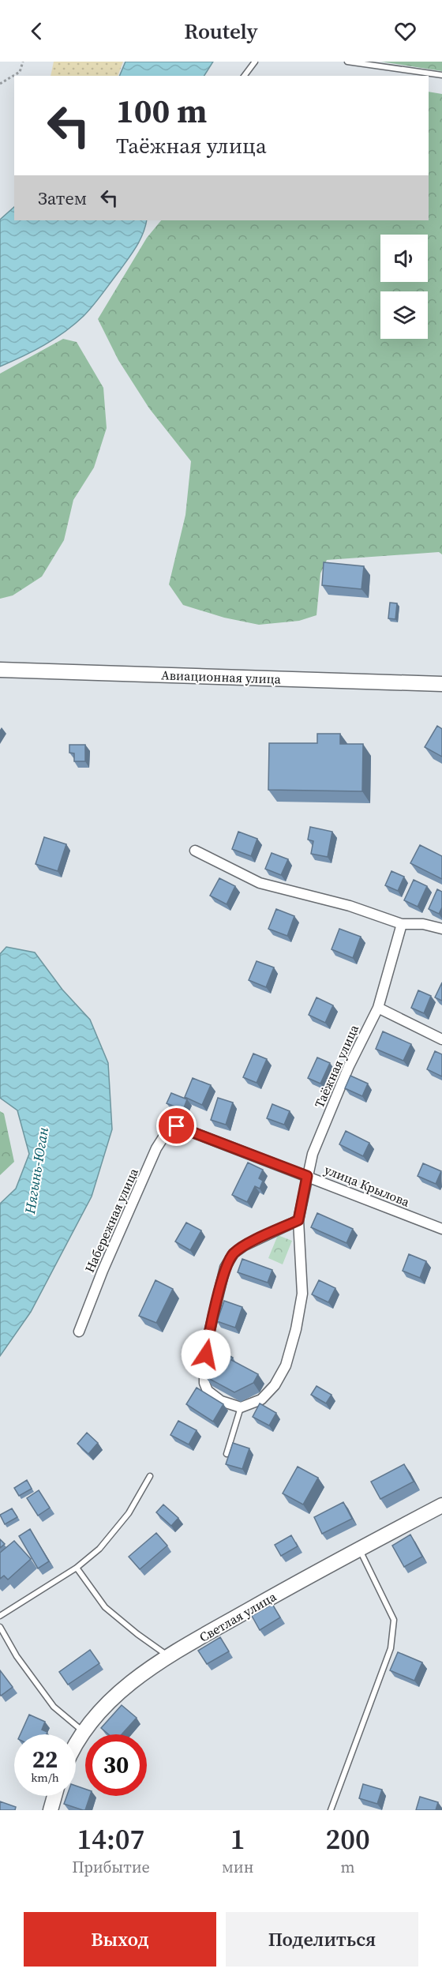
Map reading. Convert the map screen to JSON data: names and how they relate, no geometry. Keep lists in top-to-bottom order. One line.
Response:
{"streets":{"street":["Авиационная улица","Таёжная улица","улица Крылова","Набережная улица","Светлая улица"]},"crossings":[["Таёжная улица","улица Крылова"],["улица Крылова","Набережная улица"]],"water":["Нягынь-Юган"],"page":{"header":"Routely","turn":["100 m","Таёжная улица"],"then":"Затем","speed":"22 km/h","limit":"30","eta":["14:07","Прибытие","1","мин","200","m"],"buttons":["Выход","Поделиться"]}}
